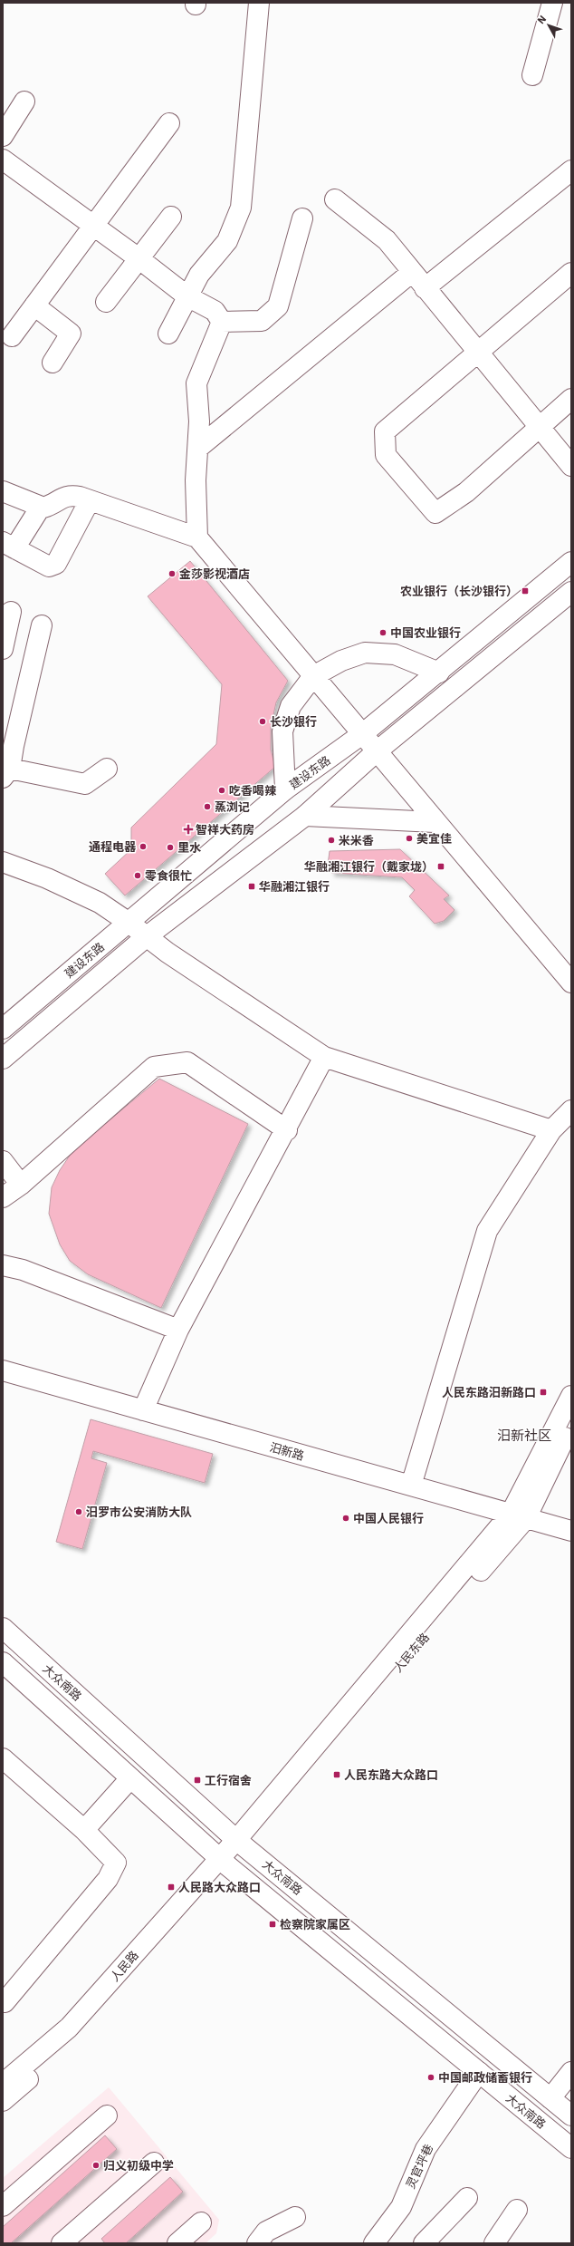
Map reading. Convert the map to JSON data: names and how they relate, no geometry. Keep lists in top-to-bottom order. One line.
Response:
{"streets":{"street":["建设东路","汨新路","人民东路","大众南路","人民路","灵官坪巷"]},"crossings":[["汨新路","人民东路"],["人民东路","大众南路"],["人民东路","人民路"],["大众南路","人民路"],["大众南路","灵官坪巷"]],"districts":["汨新社区"],"places":{"other":["金莎影视酒店","中国农业银行","长沙银行","吃香喝辣","蒸浏记","美宜佳","米米香","通程电器","里水","零食很忙","汨罗市公安消防大队","中国人民银行","中国邮政储蓄银行","归义初级中学"],"transit":["农业银行（长沙银行）","华融湘江银行（戴家垅）","华融湘江银行","人民东路汨新路口","人民东路大众路口","工行宿舍","人民路大众路口","检察院家属区"],"health":["智祥大药房"]},"north":"top left"}
